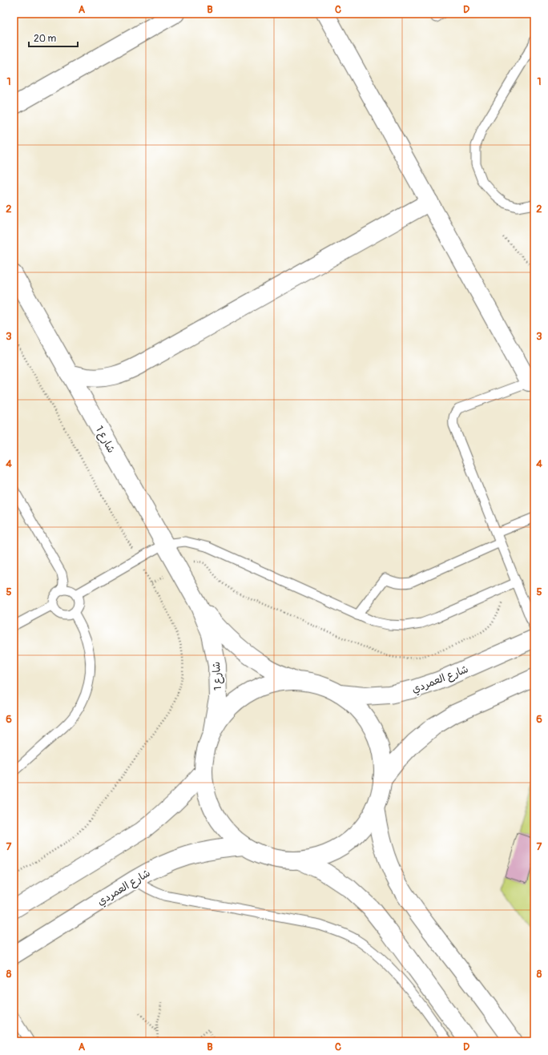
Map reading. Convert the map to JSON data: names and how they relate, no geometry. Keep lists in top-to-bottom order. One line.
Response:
{"streets":{"street":["شارع 1","شارع العمردي"]},"scale_bar":"20 m","grid":{"columns":["A","B","C","D"],"rows":["1","2","3","4","5","6","7","8"]}}
